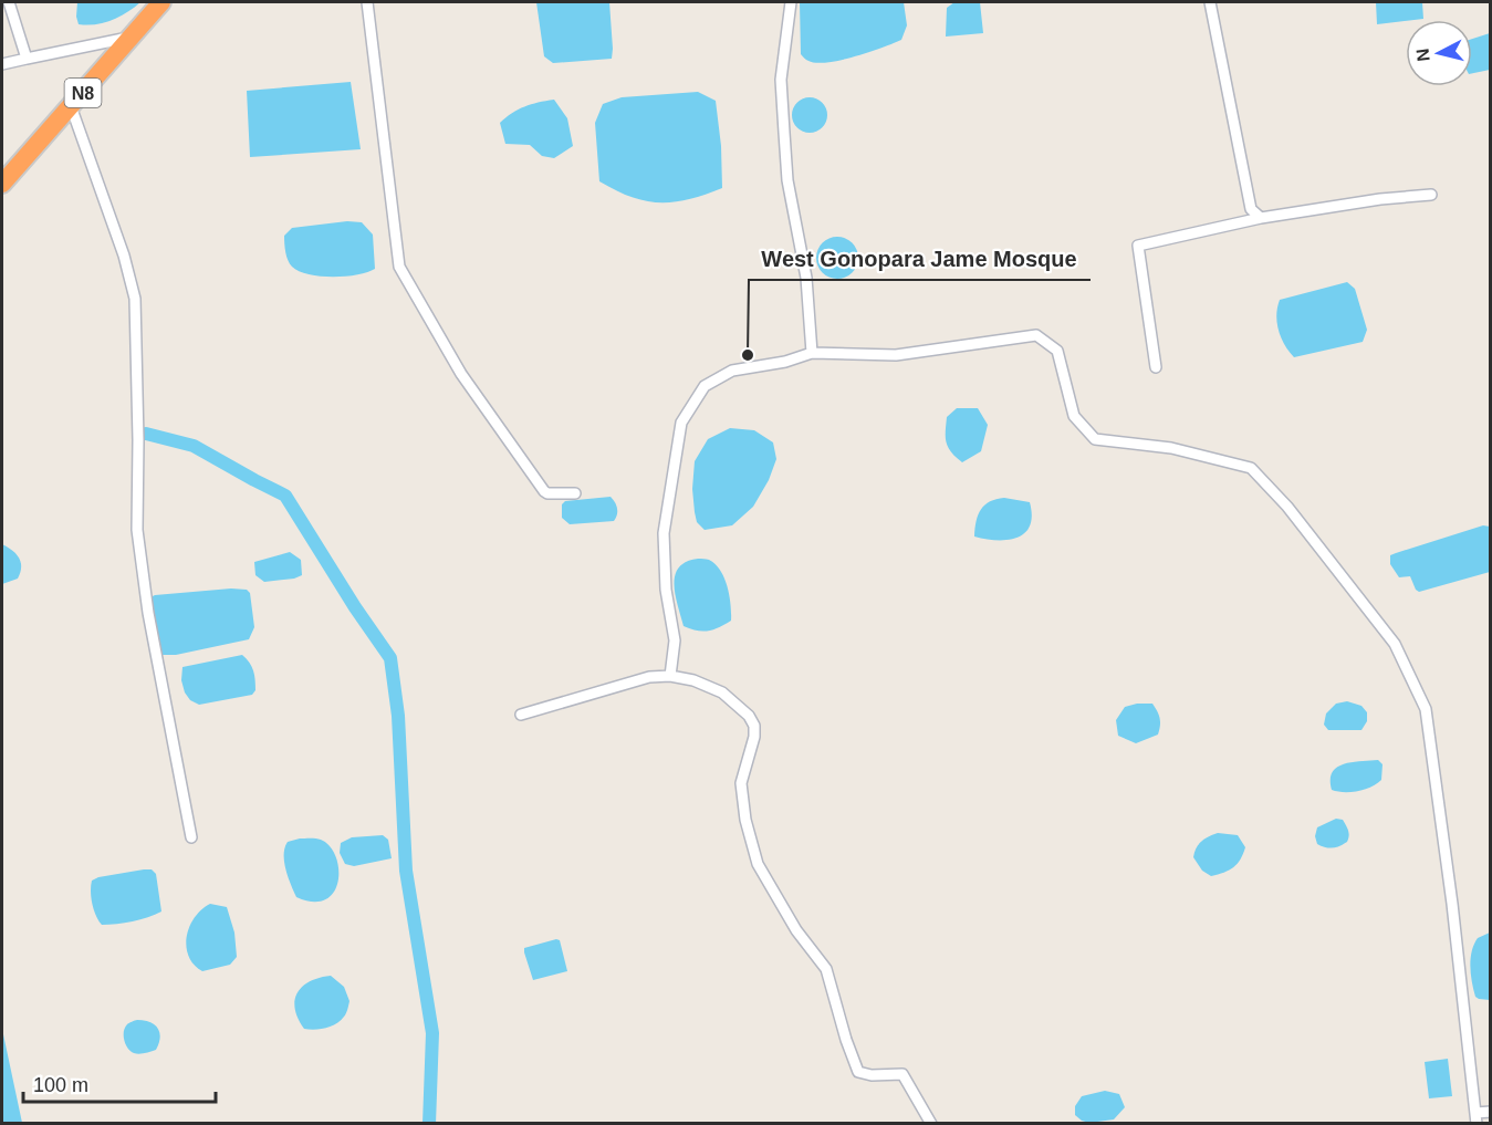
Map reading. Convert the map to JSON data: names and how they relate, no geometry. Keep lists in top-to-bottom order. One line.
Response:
{"streets":{"highway":["N8"]},"places":["West Gonopara Jame Mosque"],"scale_bar":"100 m","north":"left"}
